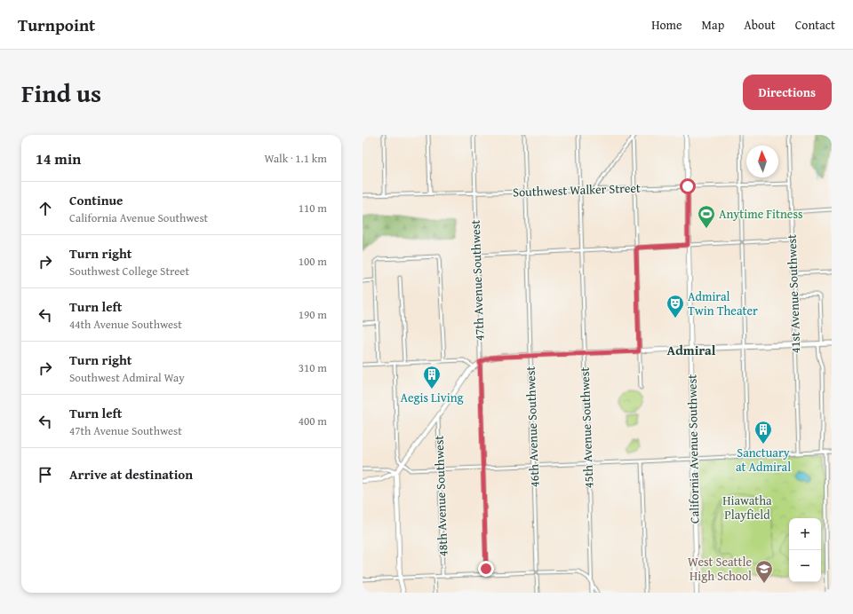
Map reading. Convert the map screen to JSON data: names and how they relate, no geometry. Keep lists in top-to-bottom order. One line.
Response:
{"streets":{"main road":["California Avenue Southwest"],"street":["Southwest Walker Street","47th Avenue Southwest","41st Avenue Southwest","46th Avenue Southwest","45th Avenue Southwest","48th Avenue Southwest"]},"crossings":[["Southwest Walker Street","47th Avenue Southwest"],["Southwest Walker Street","41st Avenue Southwest"],["Southwest Walker Street","46th Avenue Southwest"],["Southwest Walker Street","45th Avenue Southwest"],["Southwest Walker Street","California Avenue Southwest"]],"districts":["Admiral"],"parks":["Hiawatha Playfield"],"places":{"sports":["Anytime Fitness"],"theatre":["Admiral Twin Theater"],"building":["Aegis Living","Sanctuary at Admiral"],"school or university":["West Seattle High School"]},"north":"top","page":{"header":"Turnpoint","nav":["Home","Map","About","Contact"],"title":"Find us","buttons":"Directions","heading":["14 min","Walk · 1.1 km"],"list":[["Continue","California Avenue Southwest","110 m"],["Turn right","Southwest College Street","100 m"],["Turn left","44th Avenue Southwest","190 m"],["Turn right","Southwest Admiral Way","310 m"],["Turn left","47th Avenue Southwest","400 m"],"Arrive at destination"],"map_buttons":["+","−"]}}
